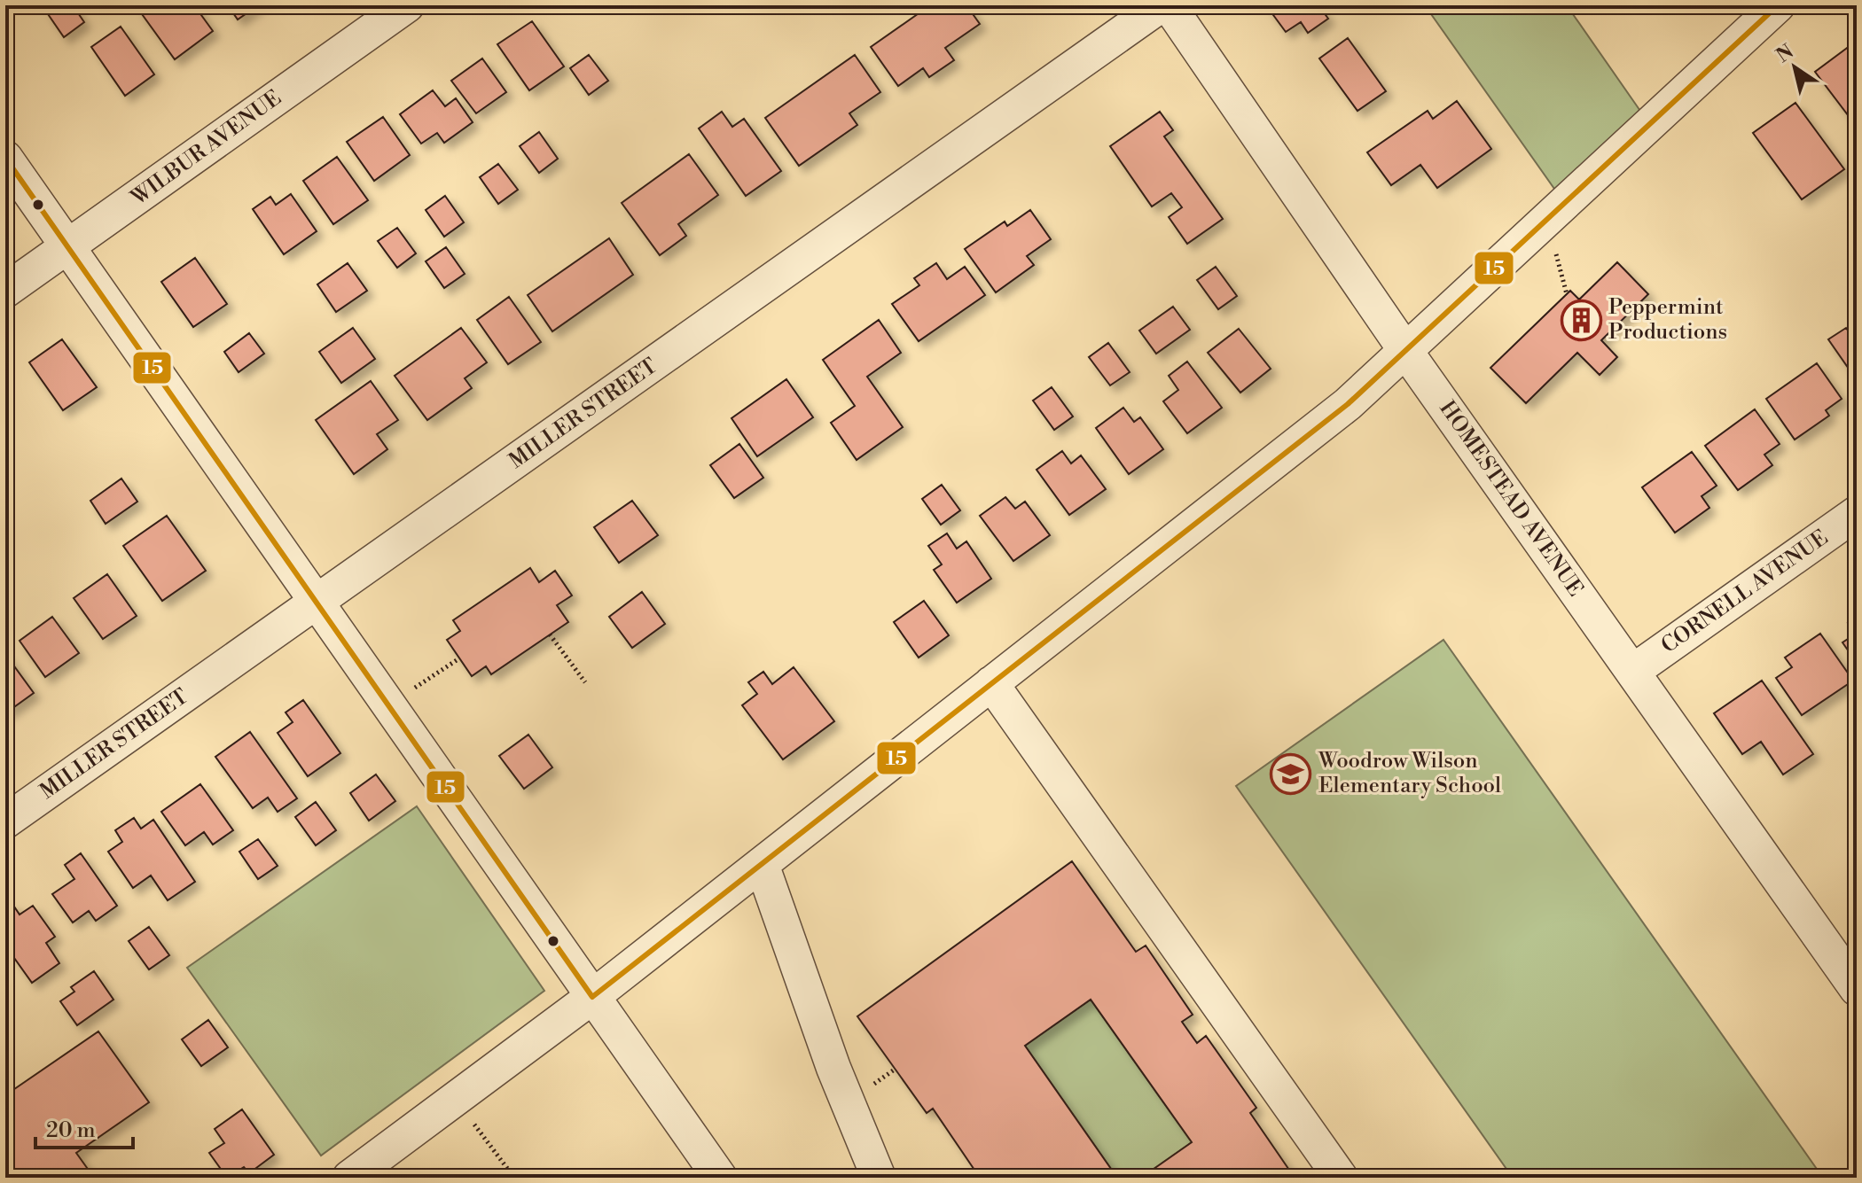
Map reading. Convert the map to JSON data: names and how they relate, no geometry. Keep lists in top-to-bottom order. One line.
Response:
{"streets":{"street":["WILBUR AVENUE","MILLER STREET","HOMESTEAD AVENUE","CORNELL AVENUE"]},"crossings":[["HOMESTEAD AVENUE","CORNELL AVENUE"]],"places":{"building":["Peppermint Productions"],"school or university":["Woodrow Wilson Elementary School"]},"lines":["transit line 15"],"scale_bar":"20 m","north":"top left"}
